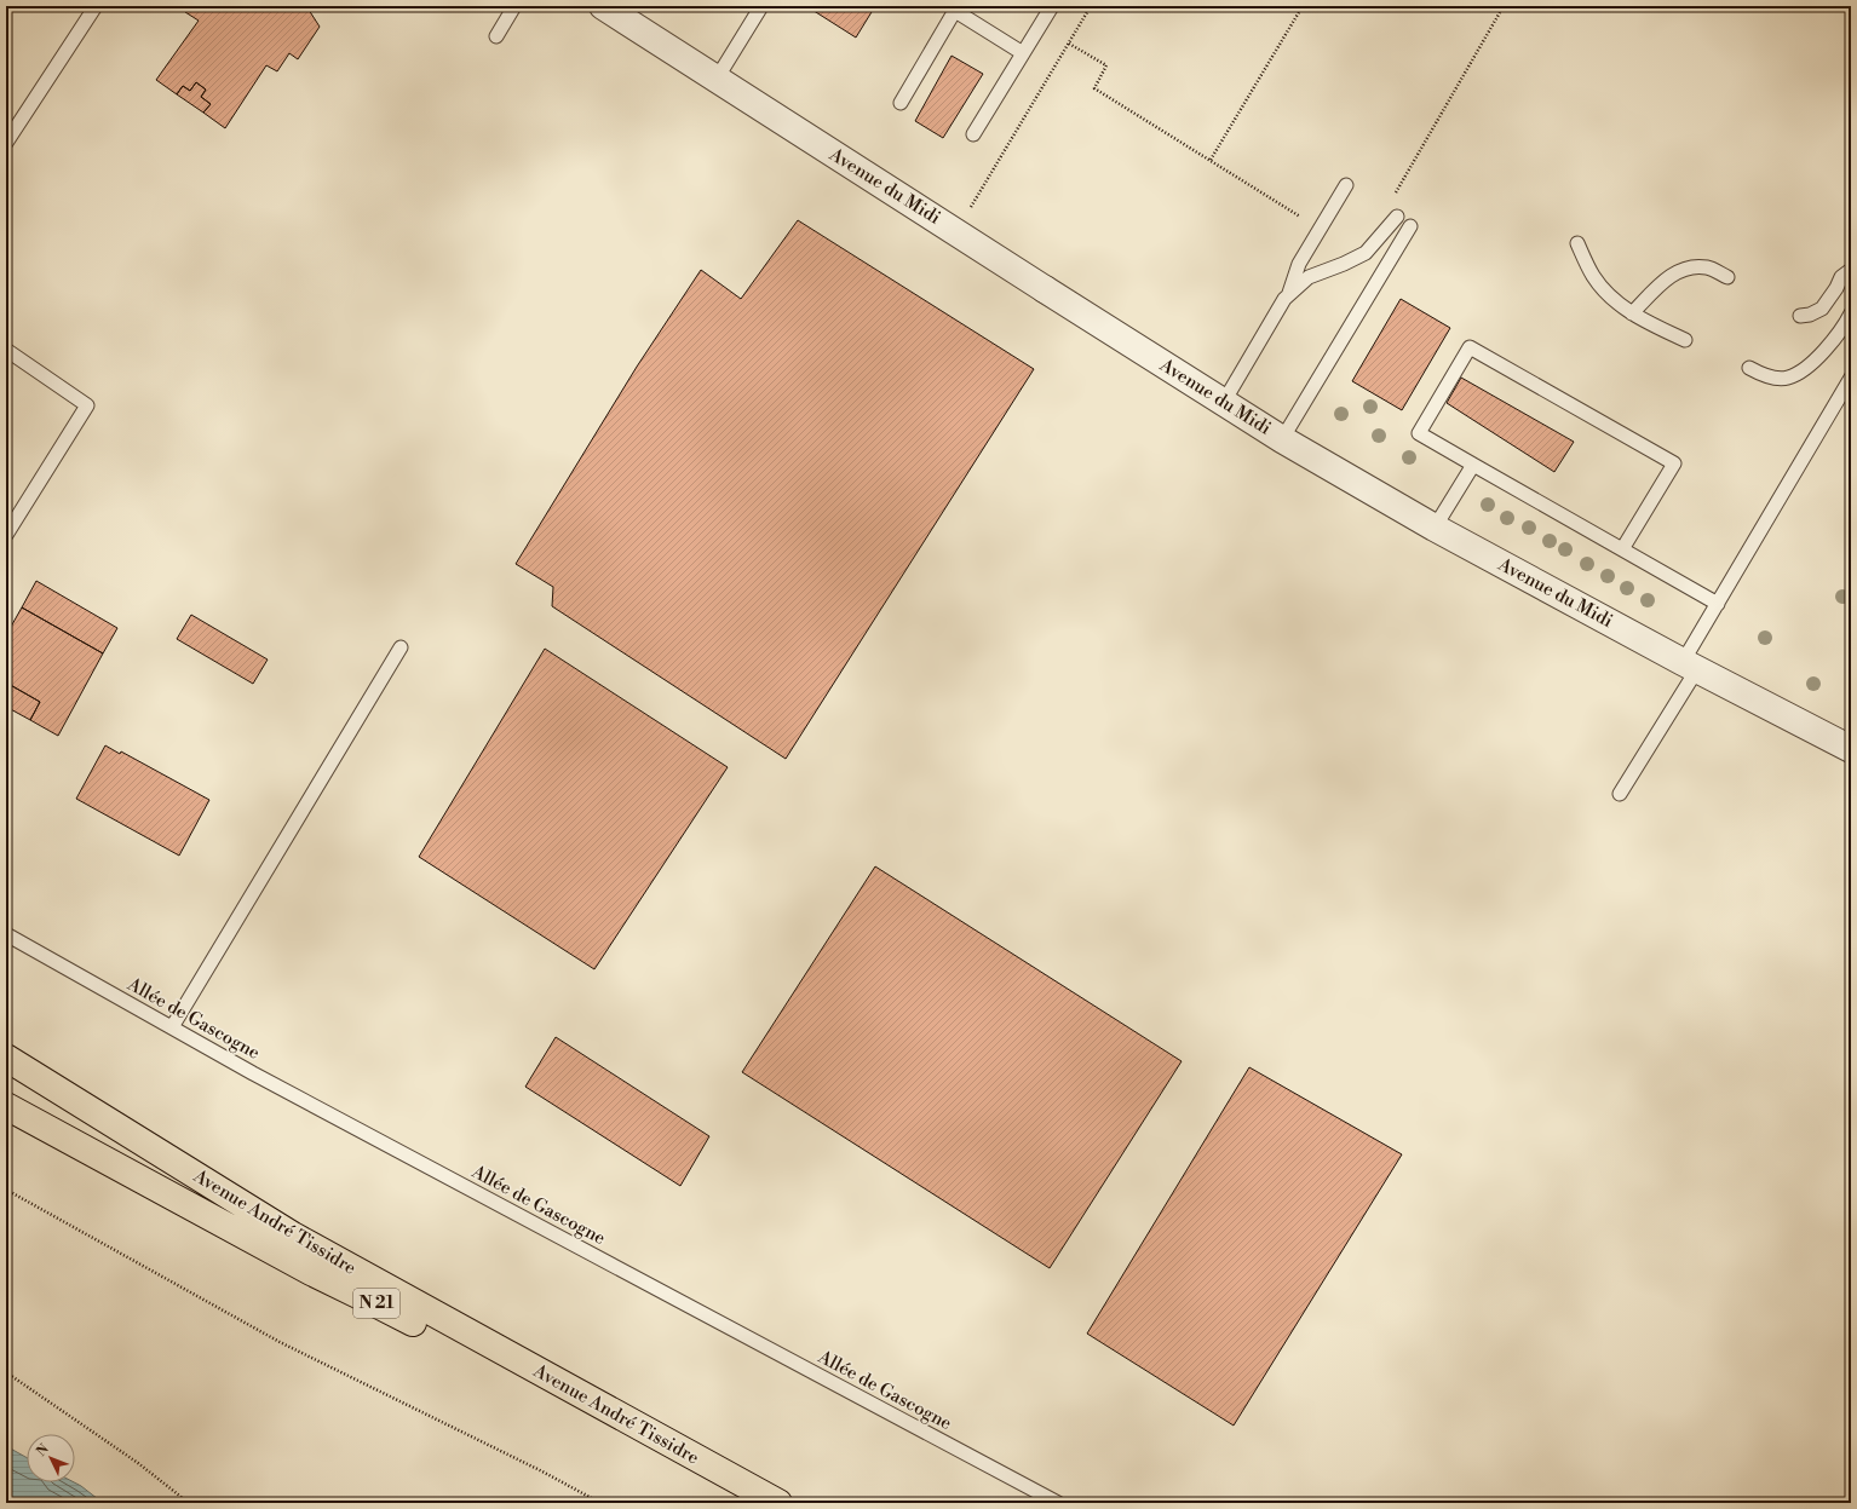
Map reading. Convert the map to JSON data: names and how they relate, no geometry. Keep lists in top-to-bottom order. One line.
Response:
{"streets":{"main road":["Avenue André Tissidre","N 21"],"street":["Avenue du Midi"],"lane":["Allée de Gascogne"]},"north":"top left"}
